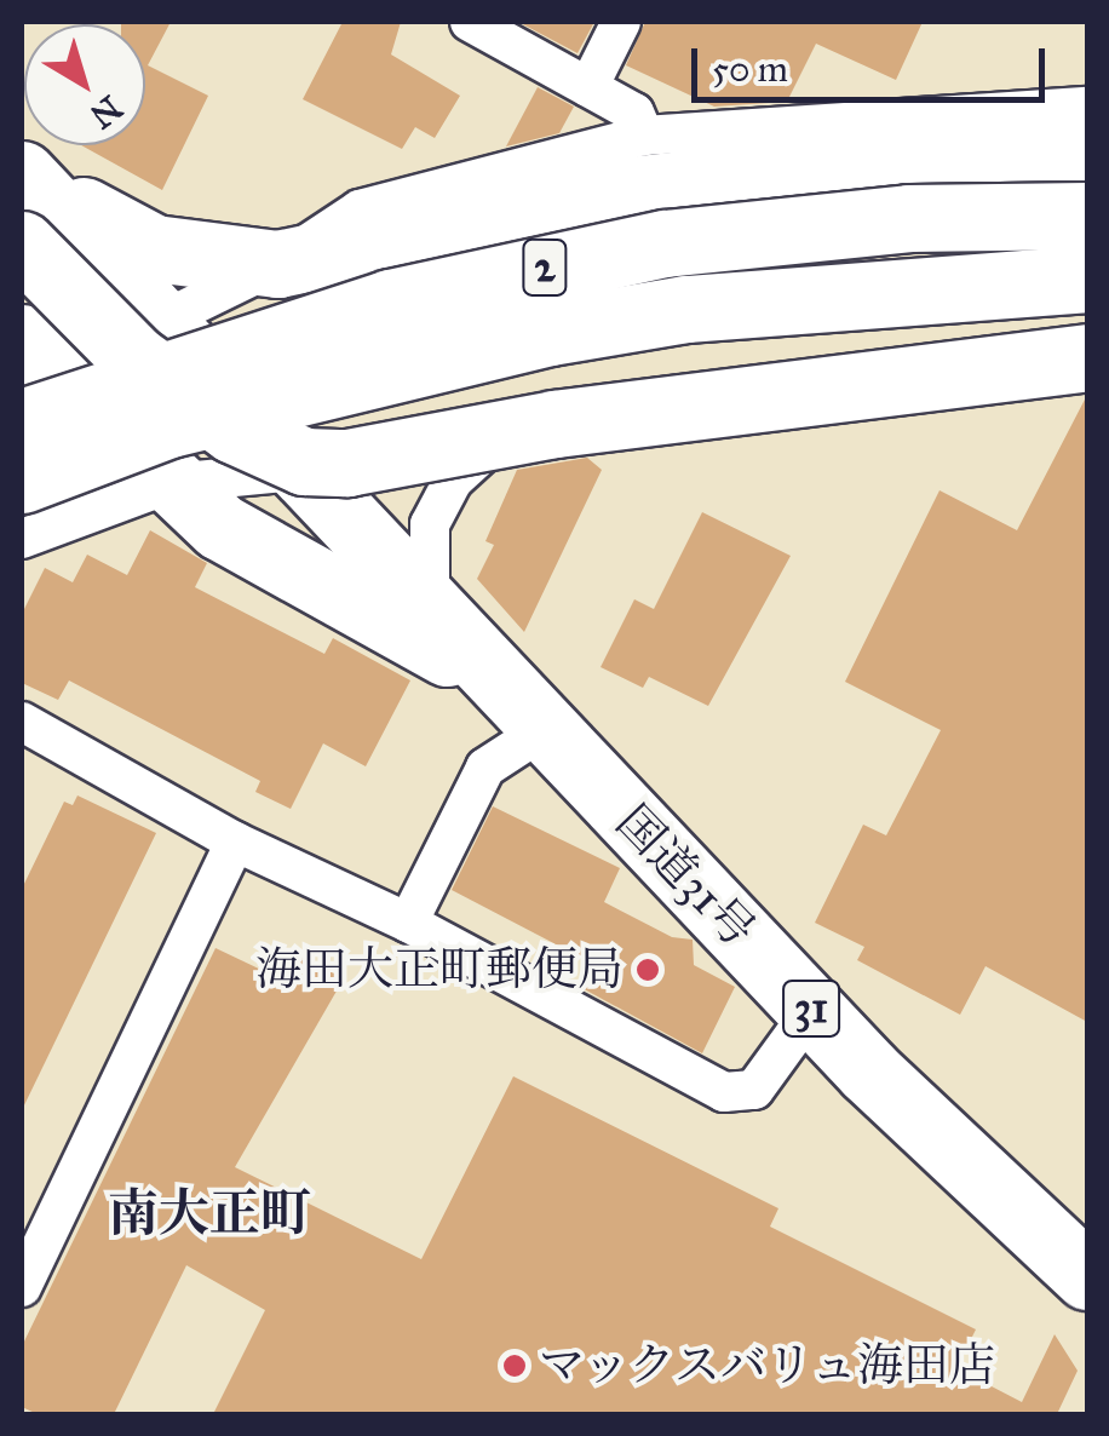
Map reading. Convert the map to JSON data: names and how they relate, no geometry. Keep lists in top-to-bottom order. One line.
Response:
{"streets":{"highway":["2","国道31号","31"]},"crossings":[["2","国道31号"]],"districts":["南大正町"],"places":["海田大正町郵便局","マックスバリュ海田店"],"scale_bar":"50 m","north":"bottom right"}
